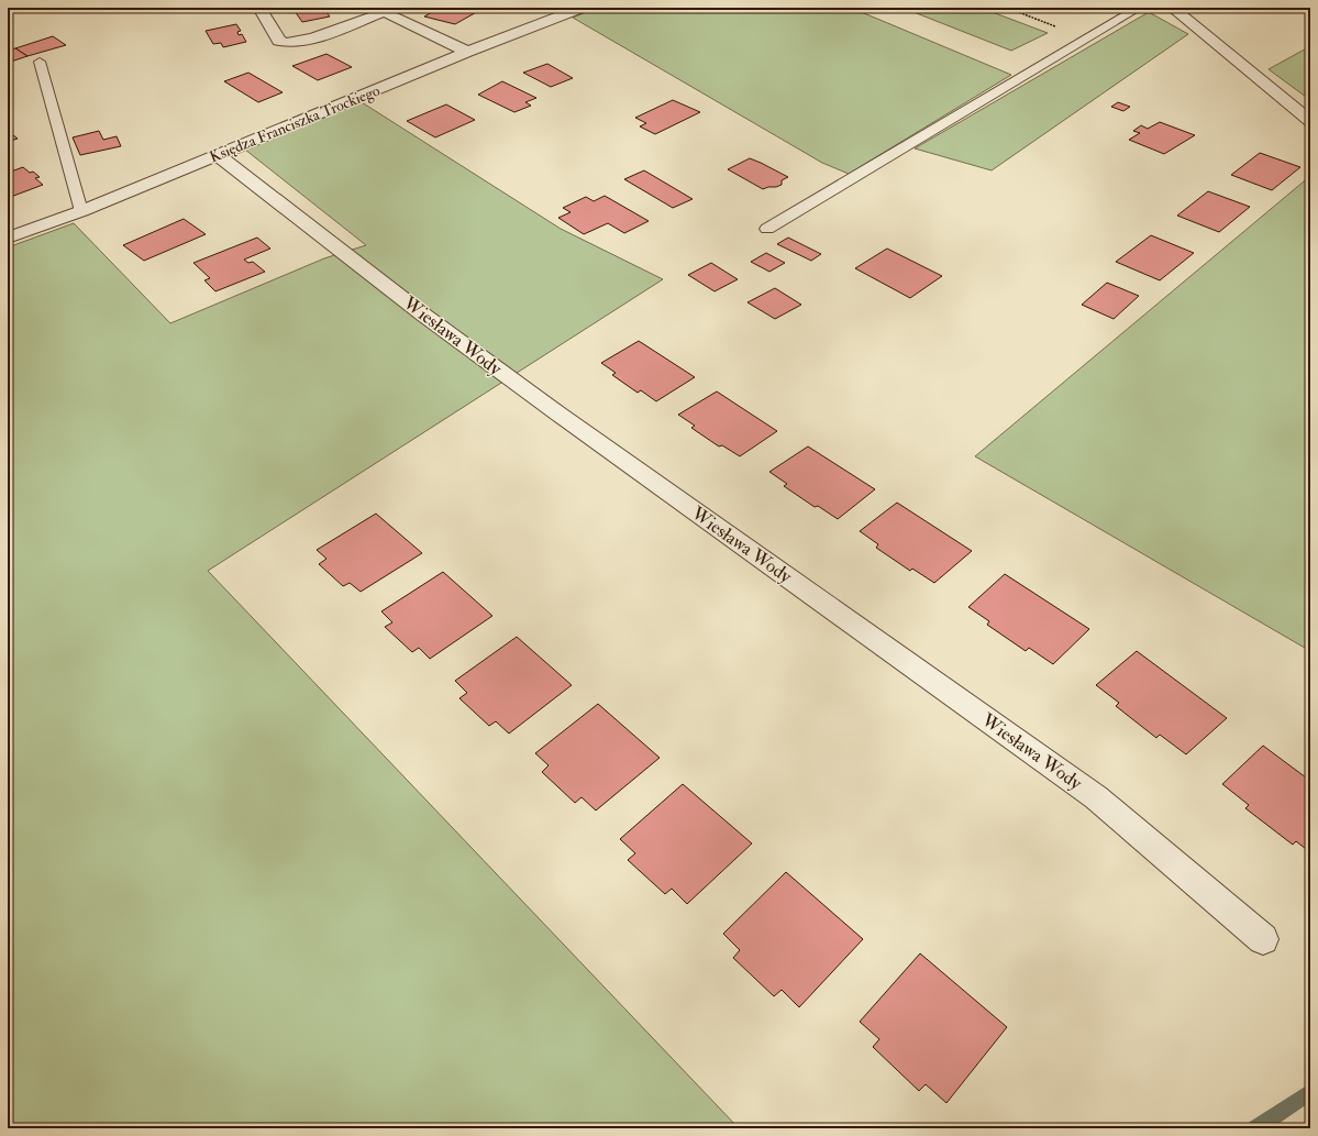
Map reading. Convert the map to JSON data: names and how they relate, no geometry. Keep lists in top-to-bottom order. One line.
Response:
{"streets":{"street":["Księdza Franciszka Trockiego","Wiesława Wody"]},"crossings":[["Księdza Franciszka Trockiego","Wiesława Wody"]]}
